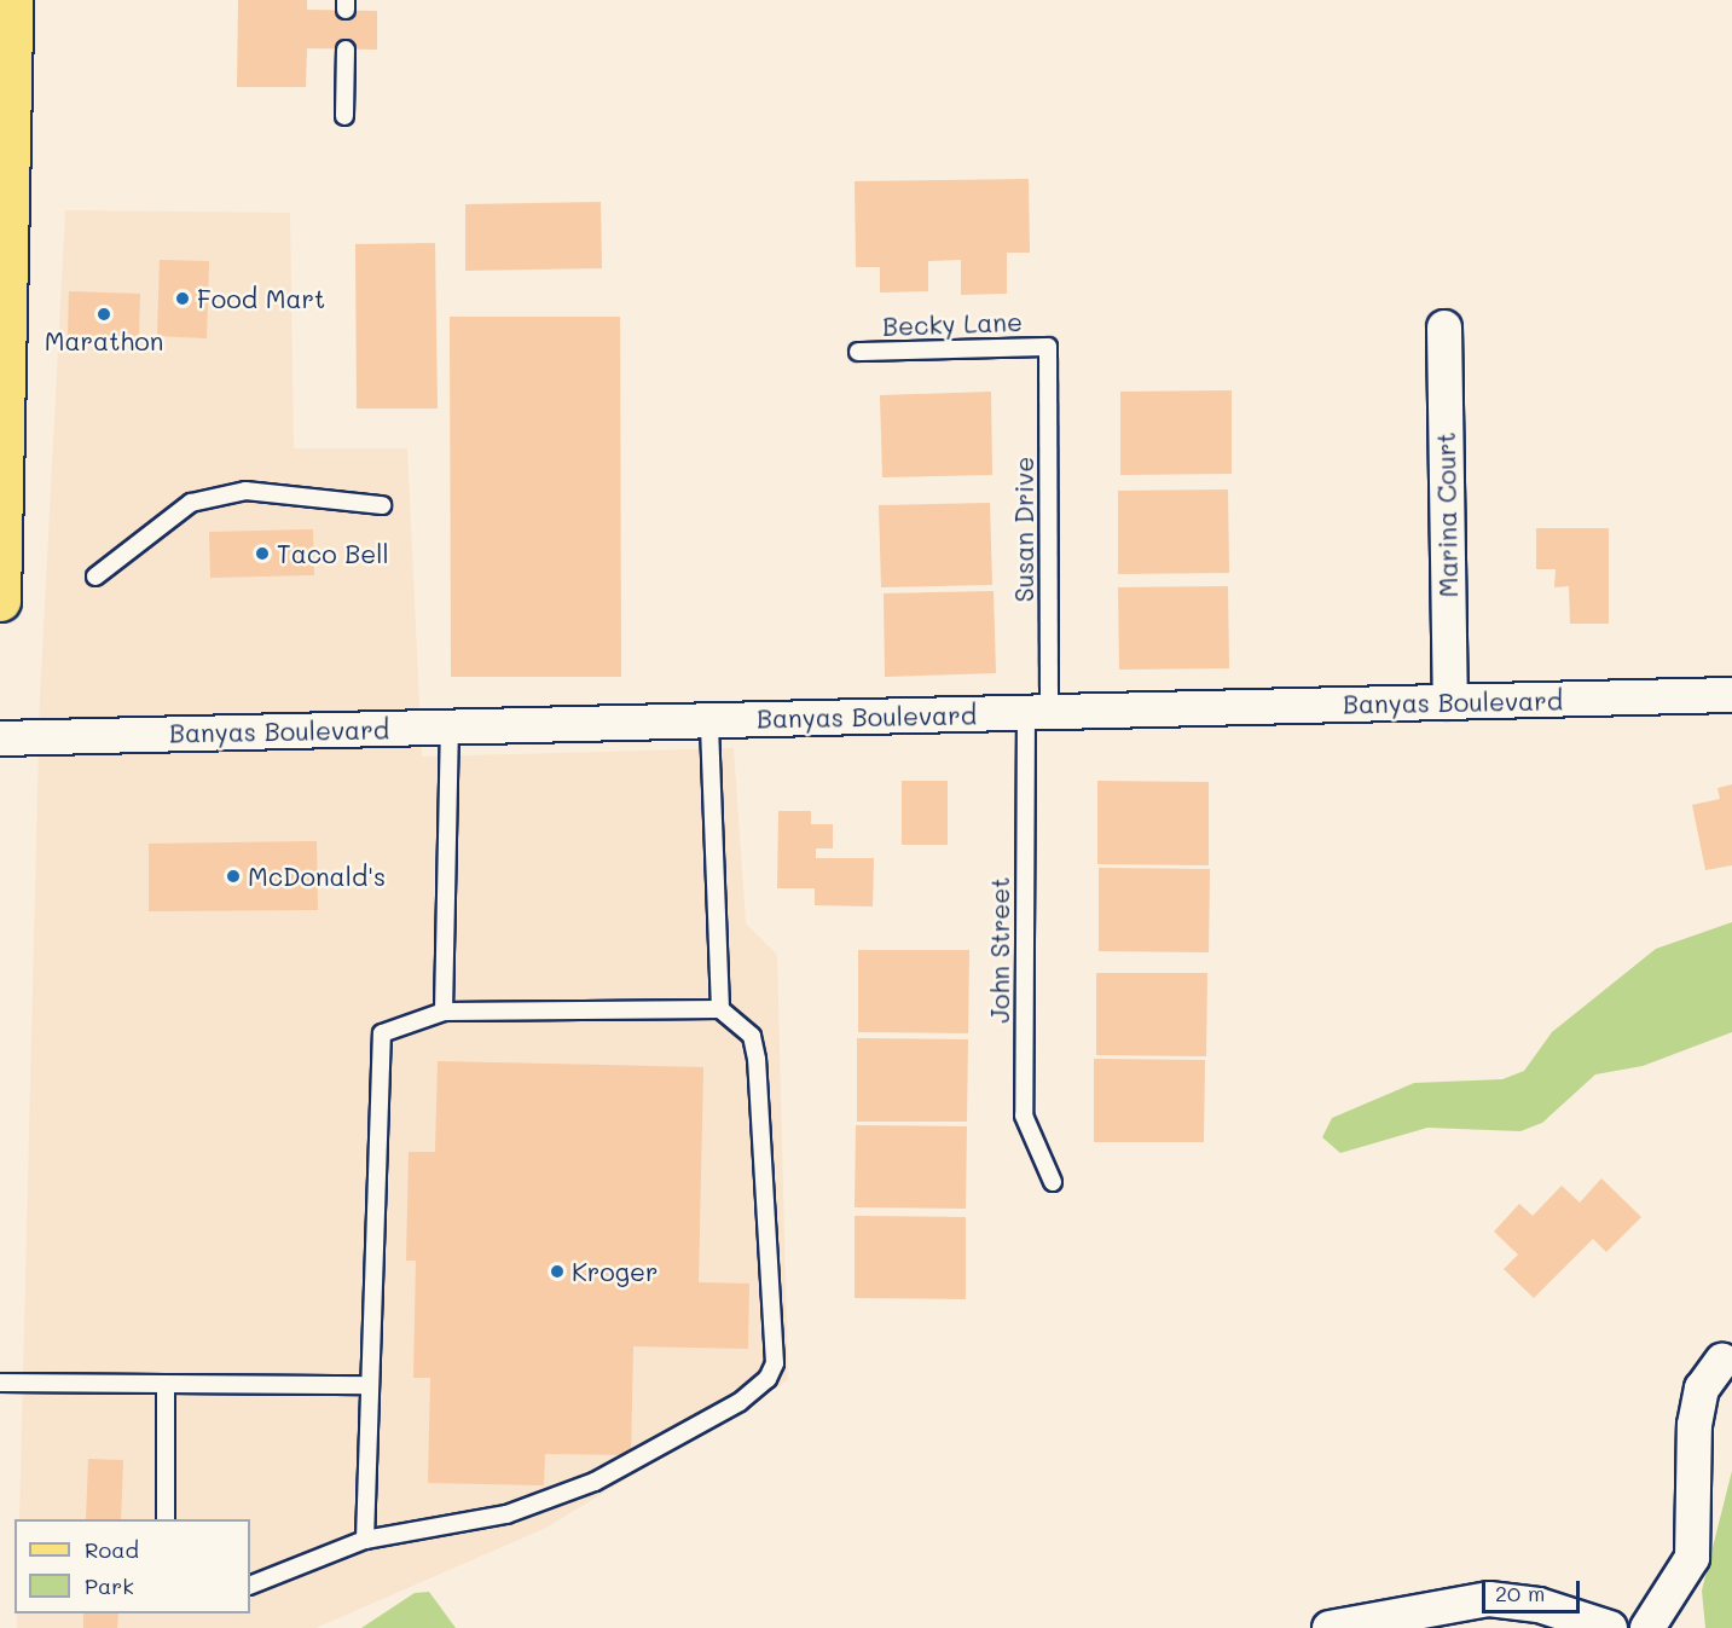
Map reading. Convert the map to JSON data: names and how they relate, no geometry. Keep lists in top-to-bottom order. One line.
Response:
{"streets":{"street":["Marina Court","Banyas Boulevard"],"lane":["Becky Lane","Susan Drive","John Street"]},"crossings":[["Becky Lane","Susan Drive"],["Marina Court","Banyas Boulevard"],["Susan Drive","Banyas Boulevard"],["Susan Drive","John Street"],["Banyas Boulevard","John Street"]],"places":["Food Mart","Marathon","Taco Bell","McDonald's","Kroger"],"legend":["Road","Park"],"scale_bar":"20 m"}
